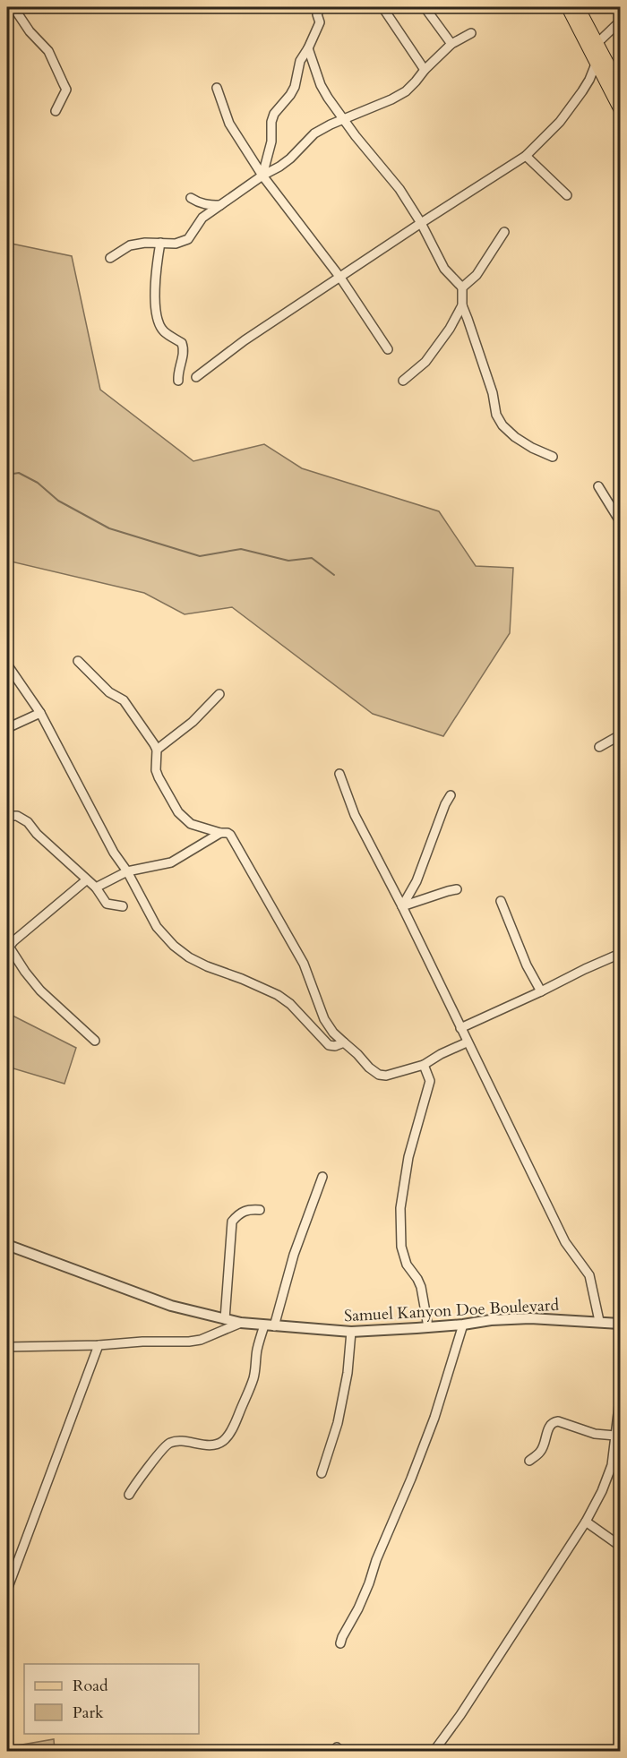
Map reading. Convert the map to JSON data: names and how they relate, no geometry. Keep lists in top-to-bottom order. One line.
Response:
{"streets":{"street":["Samuel Kanyon Doe Boulevard"]},"legend":["Road","Park"]}
